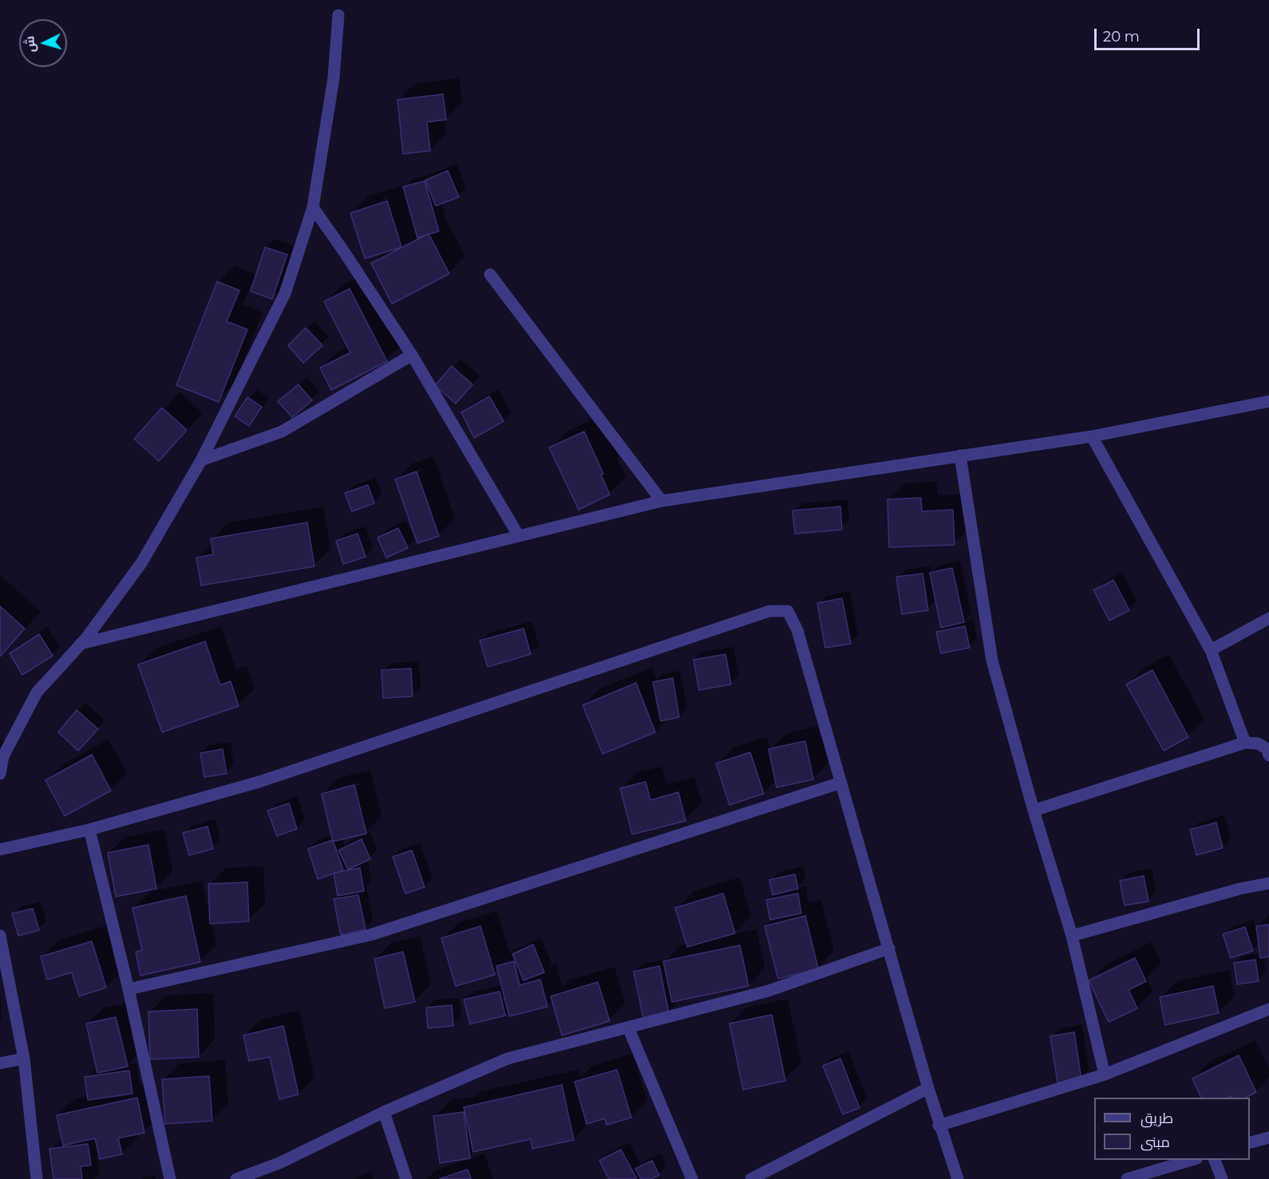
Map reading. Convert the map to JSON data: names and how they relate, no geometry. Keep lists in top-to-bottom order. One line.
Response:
{"legend":["طريق","مبنى"],"scale_bar":"20 m","north":"left"}
